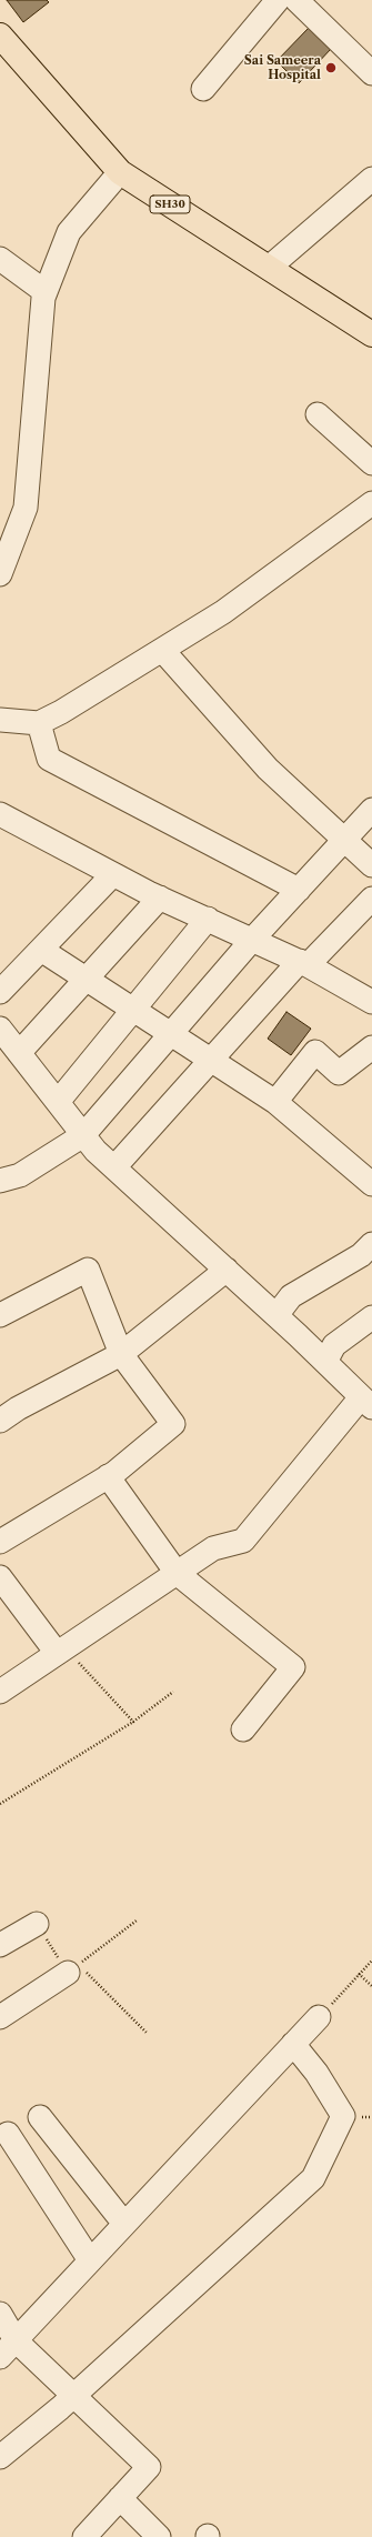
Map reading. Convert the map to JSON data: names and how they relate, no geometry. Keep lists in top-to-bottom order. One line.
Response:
{"streets":{"main road":["SH30"]},"places":["Sai Sameera Hospital"]}
